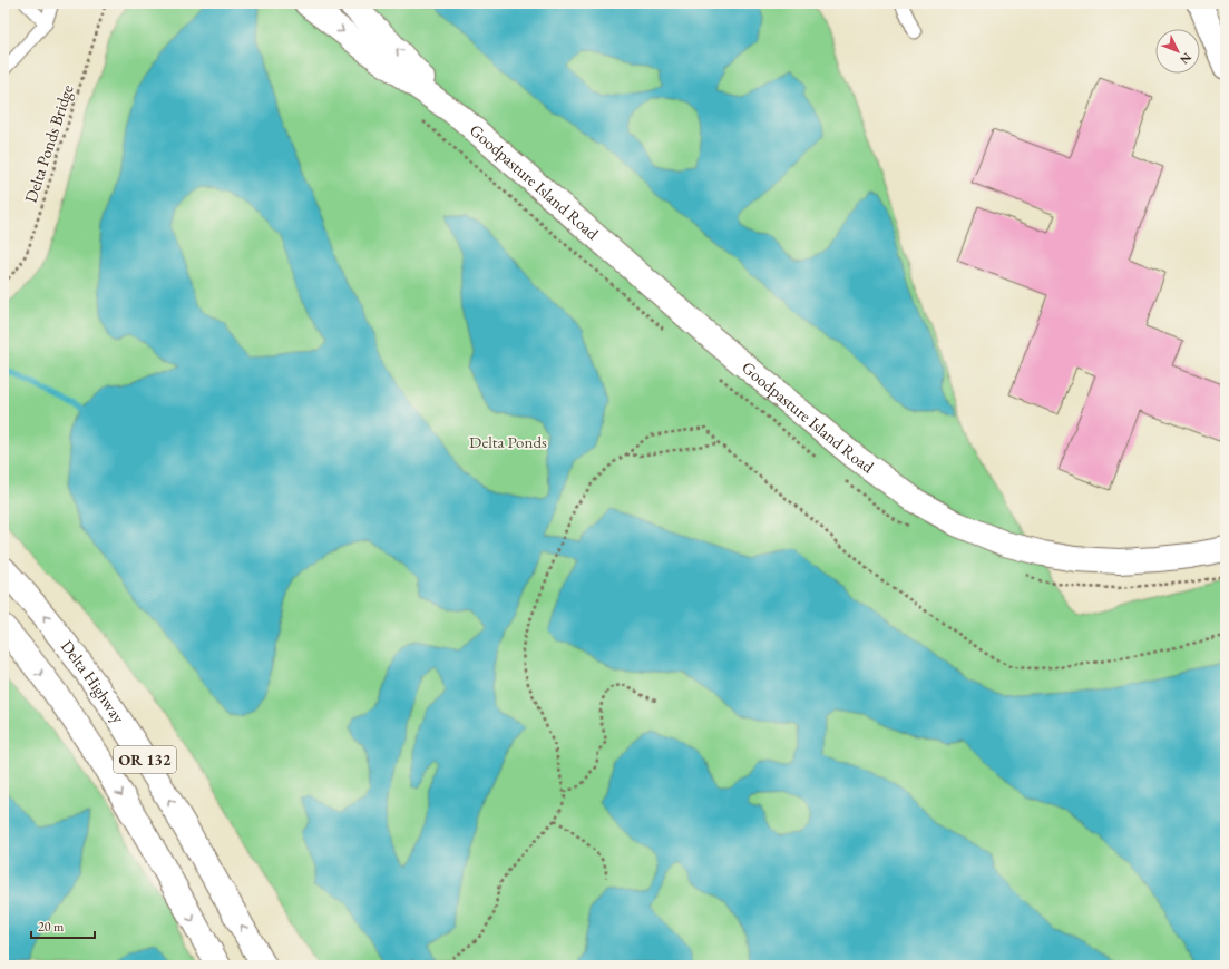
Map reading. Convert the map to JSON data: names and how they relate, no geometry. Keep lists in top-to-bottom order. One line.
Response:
{"streets":{"main road":["Goodpasture Island Road","Delta Highway","OR 132"],"path":["Delta Ponds Bridge"]},"parks":["Delta Ponds"],"scale_bar":"20 m","north":"bottom right"}
